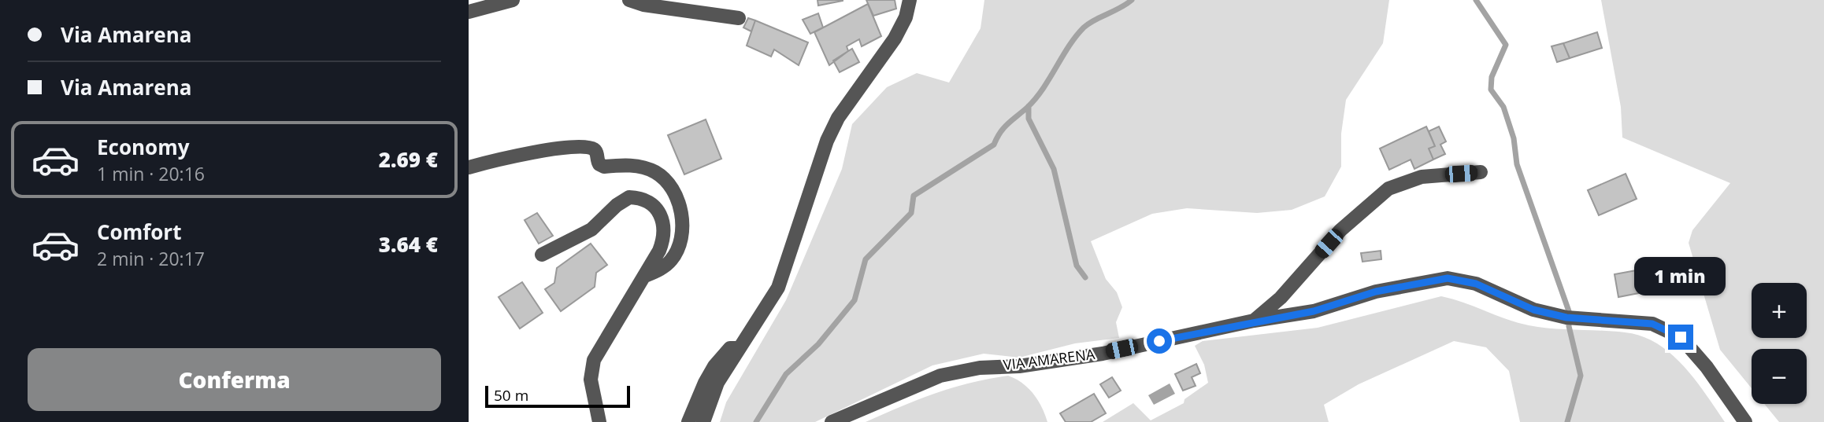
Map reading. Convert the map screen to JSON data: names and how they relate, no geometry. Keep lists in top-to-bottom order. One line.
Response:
{"streets":{"street":["VIA AMARENA"]},"scale_bar":"50 m","page":{"banner":["Via Amarena","Via Amarena"],"list":[{"name":"Economy","note":"1 min · 20:16","value":"2.69 €"},{"name":"Comfort","note":"2 min · 20:17","value":"3.64 €"}],"bubble":"1 min","map_buttons":["+","−"],"buttons":"Conferma","scale":"50 m"}}
